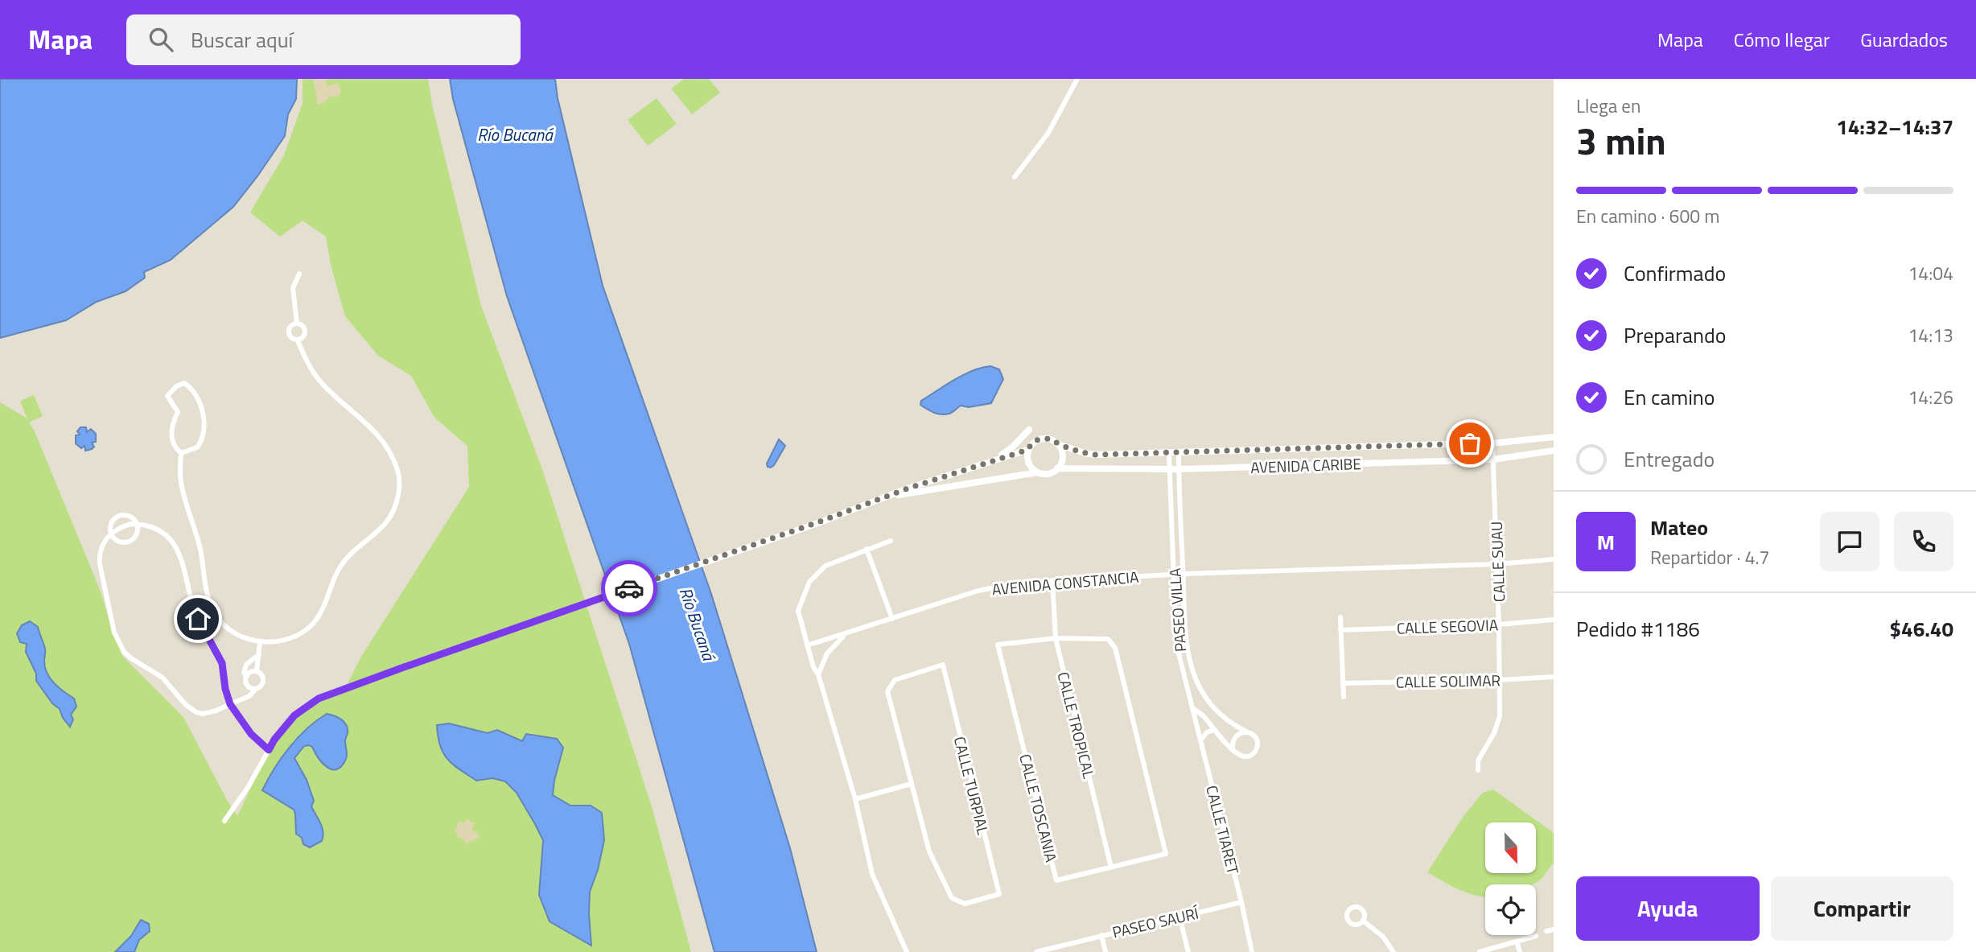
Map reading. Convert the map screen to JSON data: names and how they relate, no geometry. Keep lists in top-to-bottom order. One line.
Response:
{"streets":{"street":["AVENIDA CARIBE","CALLE SUAU","AVENIDA CONSTANCIA","PASEO VILLA","CALLE SEGOVIA","CALLE SOLIMAR","CALLE TROPICAL","CALLE TURPIAL","CALLE TOSCANIA","CALLE TIARET","PASEO SAURÍ"]},"crossings":[["AVENIDA CARIBE","CALLE SUAU"],["AVENIDA CARIBE","PASEO VILLA"],["CALLE SUAU","AVENIDA CONSTANCIA"],["CALLE SUAU","CALLE SEGOVIA"],["CALLE SUAU","CALLE SOLIMAR"],["AVENIDA CONSTANCIA","PASEO VILLA"],["AVENIDA CONSTANCIA","CALLE TROPICAL"],["PASEO VILLA","CALLE TIARET"],["CALLE TROPICAL","CALLE TOSCANIA"],["CALLE TIARET","PASEO SAURÍ"]],"water":["Río Bucaná"],"north":"bottom","page":{"header":"Mapa","search":"Buscar aquí","nav":["Mapa","Cómo llegar","Guardados"],"heading":["3 min","Llega en","14:32–14:37"],"panel":["Mateo","Repartidor · 4.7","Pedido #1186","$46.40"],"bar":"En camino · 600 m","list":[["Confirmado","14:04"],["Preparando","14:13"],["En camino","14:26"],"Entregado"],"round":"M","buttons":["Ayuda","Compartir"]}}
